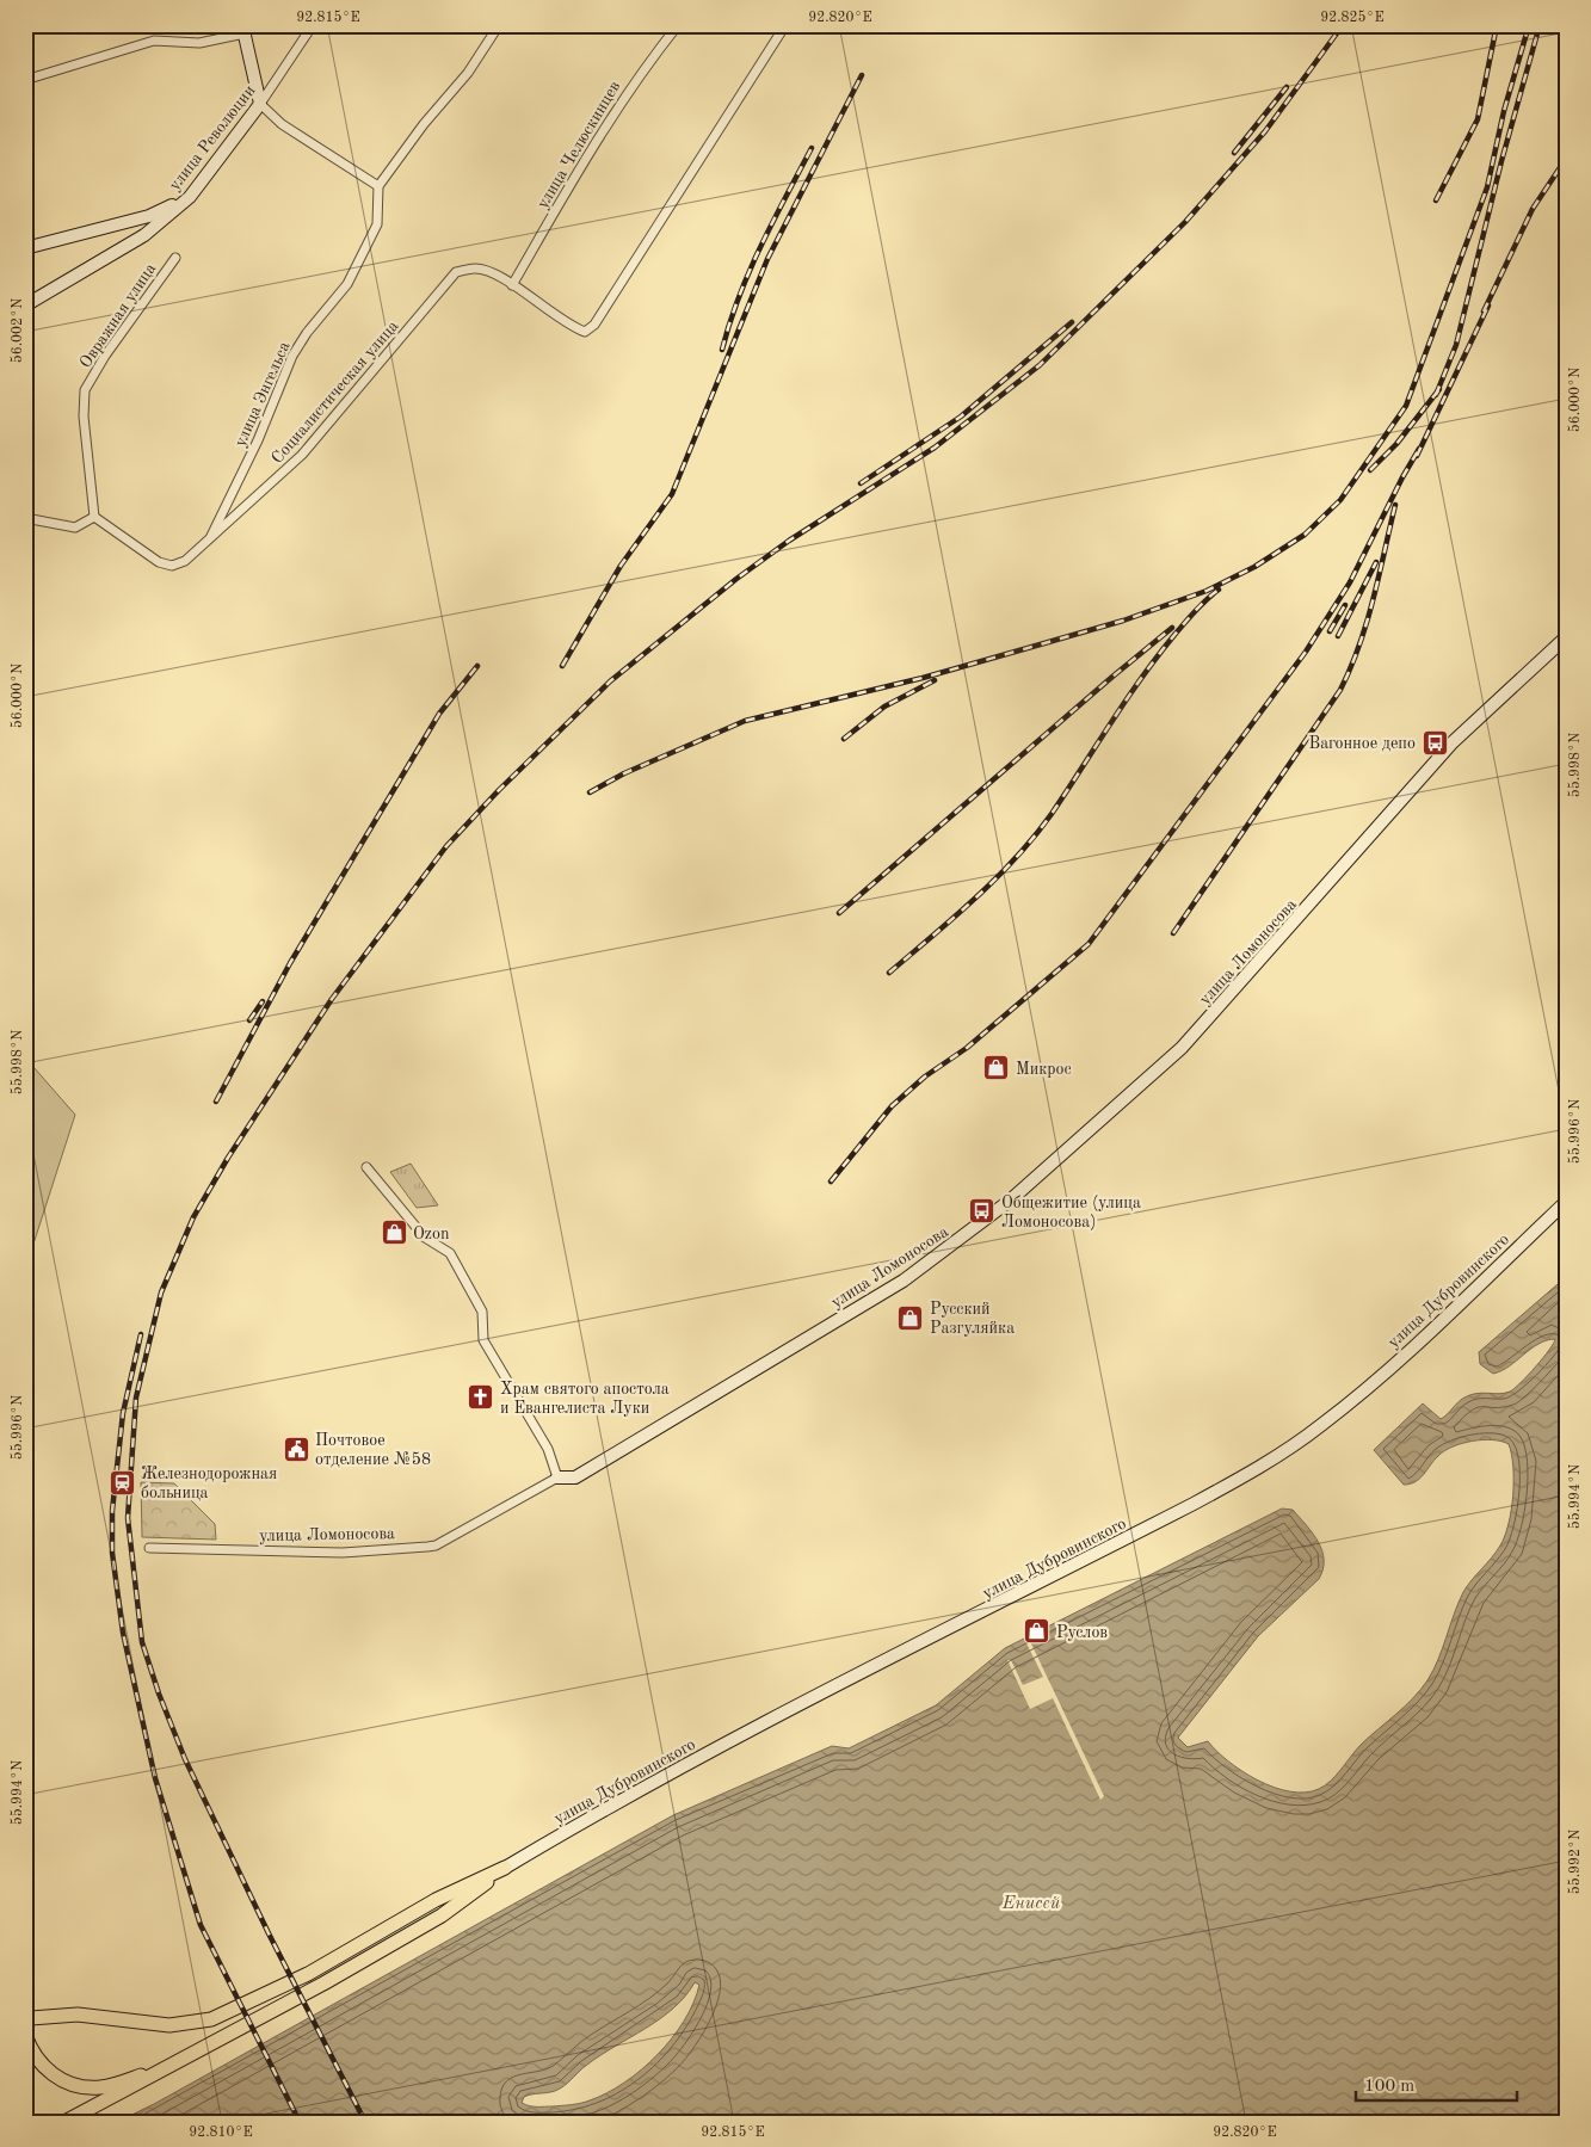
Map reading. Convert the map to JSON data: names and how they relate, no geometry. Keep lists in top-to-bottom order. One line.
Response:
{"streets":{"main road":["улица Революции","улица Ломоносова","улица Дубровинского"],"street":["улица Челюскинцев","Овражная улица","Социалистическая улица","улица Энгельса"]},"crossings":[["улица Челюскинцев","Социалистическая улица"],["Овражная улица","Социалистическая улица"],["Социалистическая улица","улица Энгельса"]],"water":["Енисей"],"places":{"bus stop":["Вагонное депо","Общежитие (улица Ломоносова)"],"shop":["Микрос","Ozon","Русский Разгуляйка","Руслов"],"church":["Храм святого апостола и Евангелиста Луки"],"public building":["Почтовое отделение №58"],"station":["Железнодорожная больница"]},"scale_bar":"100 m","coordinates":["92.815°E","92.820°E","92.825°E","56.002°N","56.000°N","55.998°N","55.996°N","55.994°N","55.992°N","92.810°E"]}
